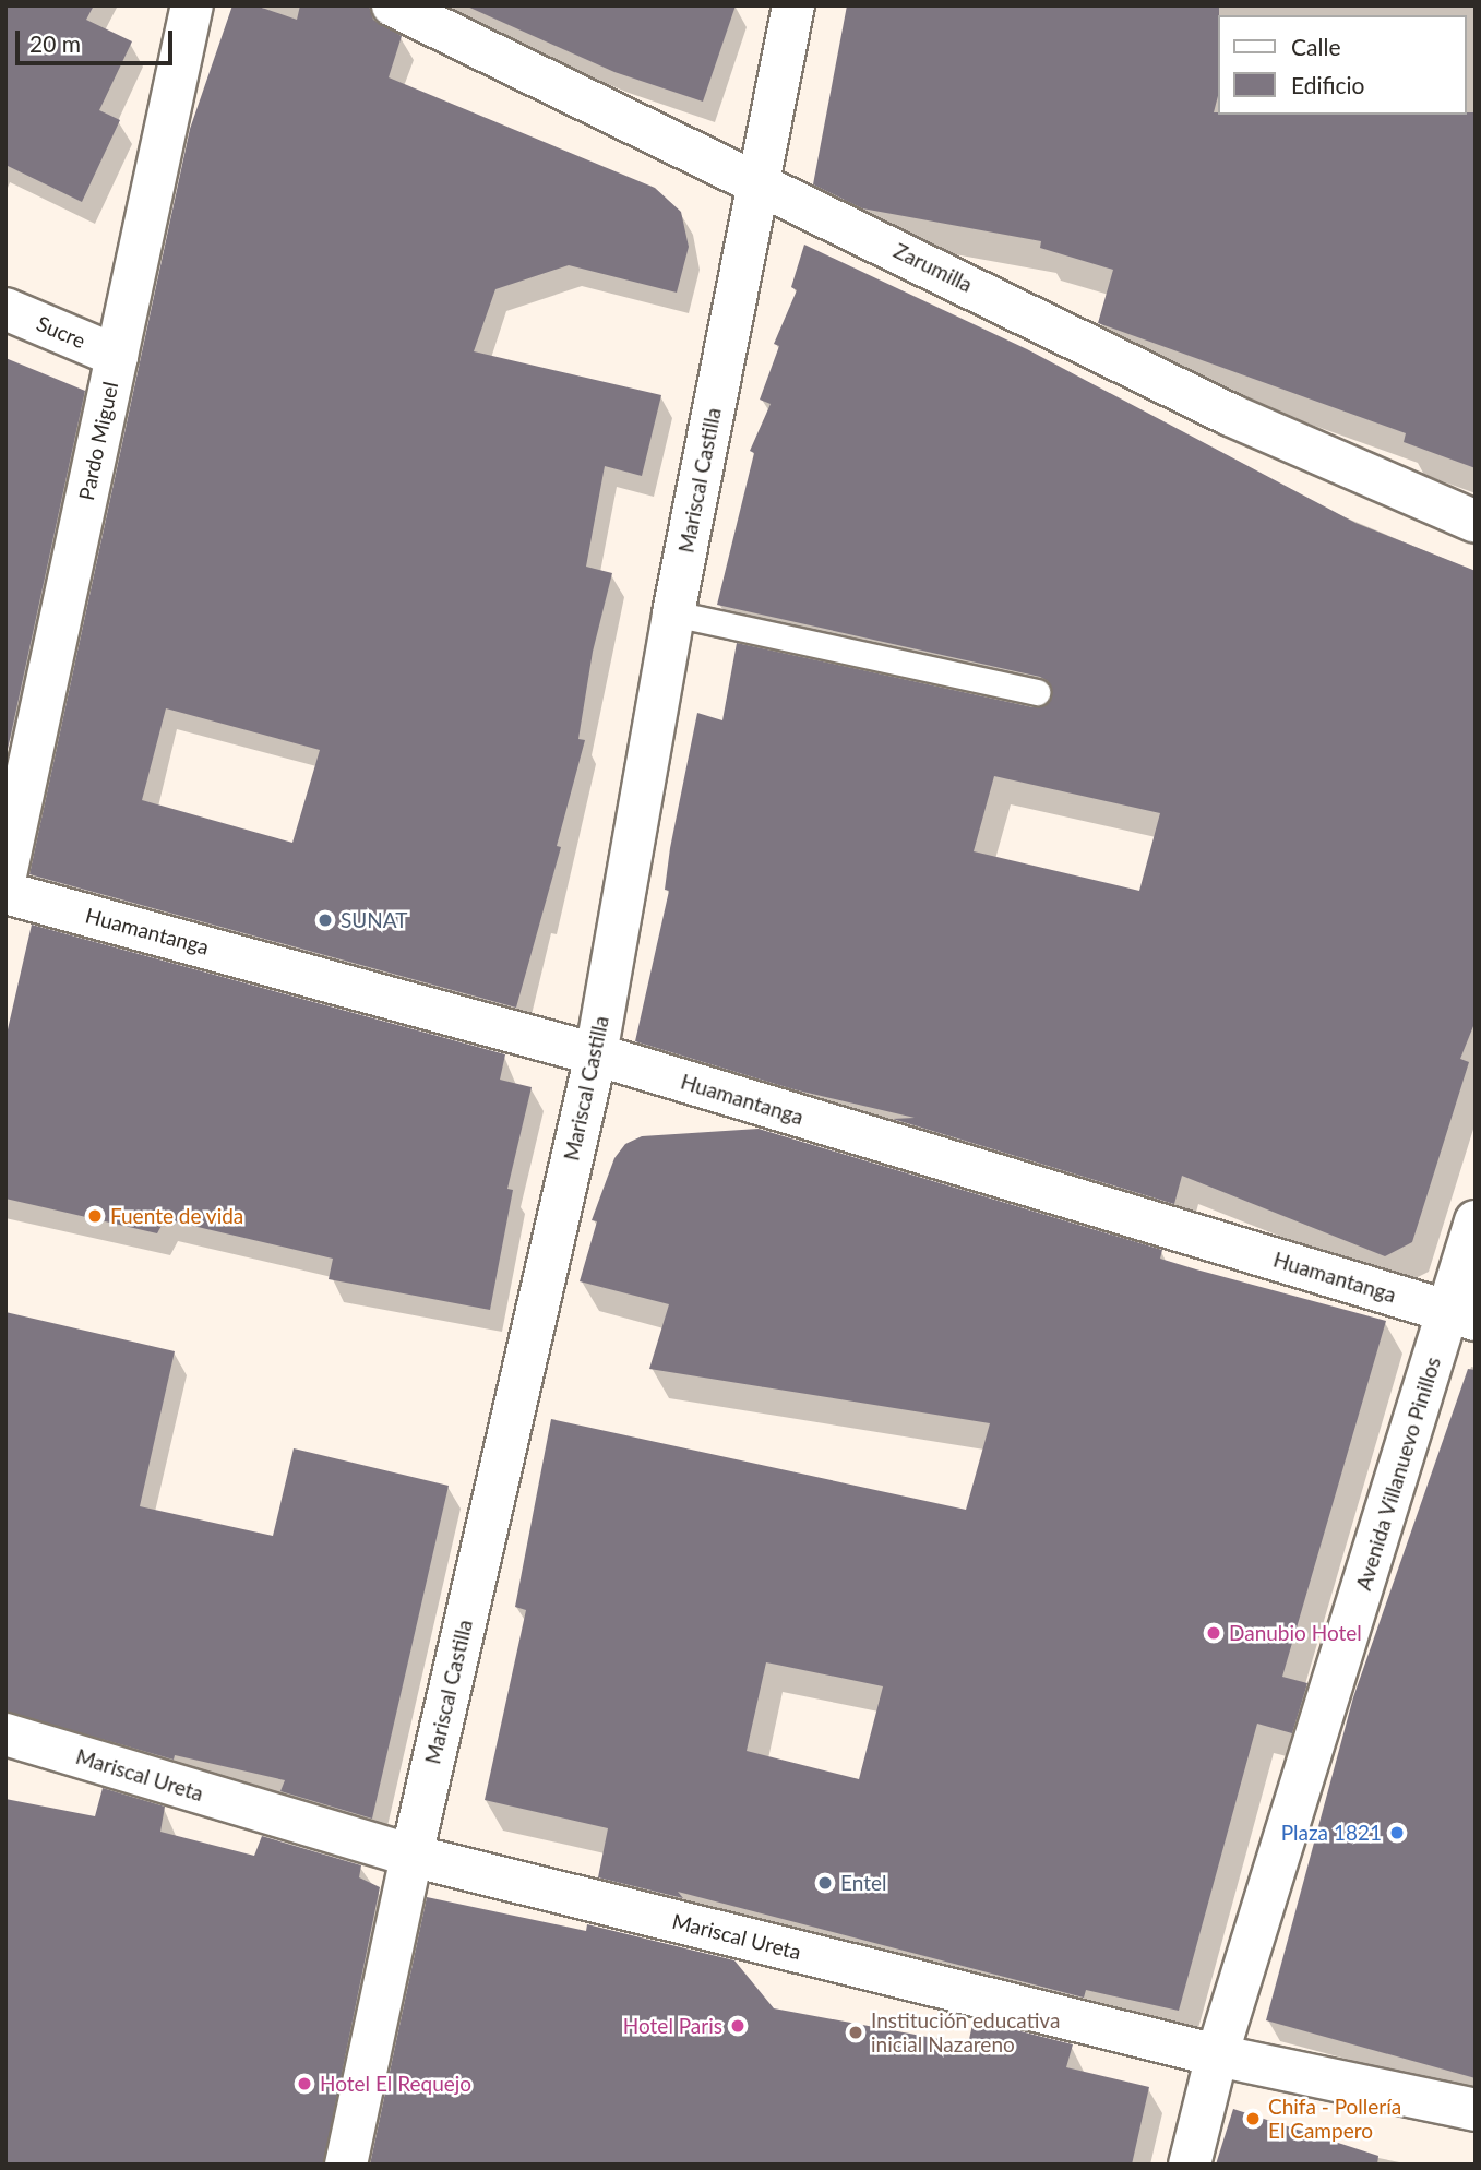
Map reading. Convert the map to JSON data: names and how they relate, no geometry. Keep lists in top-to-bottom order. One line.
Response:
{"streets":{"street":["Zarumilla","Sucre","Pardo Miguel","Mariscal Castilla","Huamantanga","Avenida Villanuevo Pinillos","Mariscal Ureta"]},"crossings":[["Zarumilla","Mariscal Castilla"],["Sucre","Pardo Miguel"],["Mariscal Castilla","Huamantanga"],["Mariscal Castilla","Mariscal Ureta"],["Huamantanga","Avenida Villanuevo Pinillos"],["Avenida Villanuevo Pinillos","Mariscal Ureta"]],"places":["SUNAT","Fuente de vida","Danubio Hotel","Plaza 1821","Entel","Hotel Paris","Institución educativa inicial Nazareno","Hotel El Requejo","Chifa - Pollería El Campero"],"legend":["Calle","Edificio"],"scale_bar":"20 m"}
